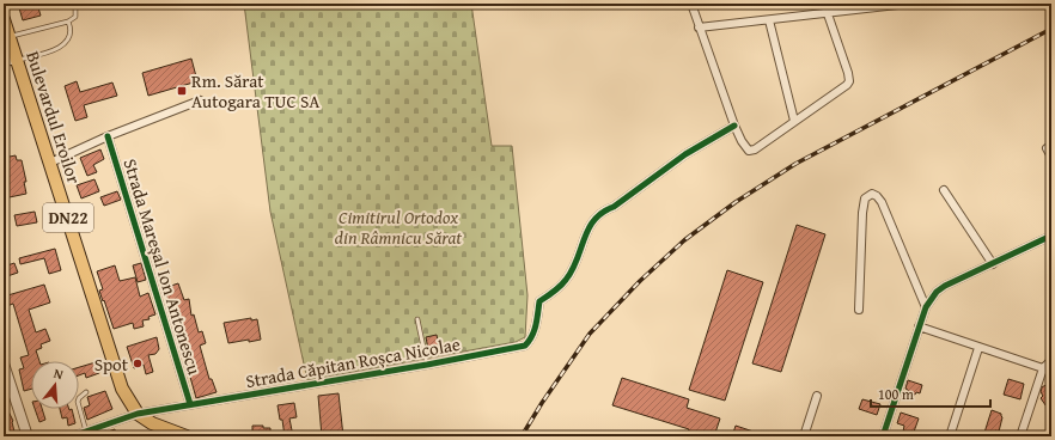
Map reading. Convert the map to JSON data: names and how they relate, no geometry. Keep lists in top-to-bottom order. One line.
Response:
{"streets":{"main road":["Bulevardul Eroilor","DN22"],"street":["Strada Mareșal Ion Antonescu","Strada Căpitan Roșca Nicolae"]},"crossings":[["Bulevardul Eroilor","DN22"],["Bulevardul Eroilor","Strada Căpitan Roșca Nicolae"],["DN22","Strada Căpitan Roșca Nicolae"],["Strada Mareșal Ion Antonescu","Strada Căpitan Roșca Nicolae"]],"parks":["Cimitirul Ortodox din Râmnicu Sărat"],"places":{"transit":["Rm. Sărat Autogara TUC SA"],"other":["Spot"]},"scale_bar":"100 m","north":"top"}
